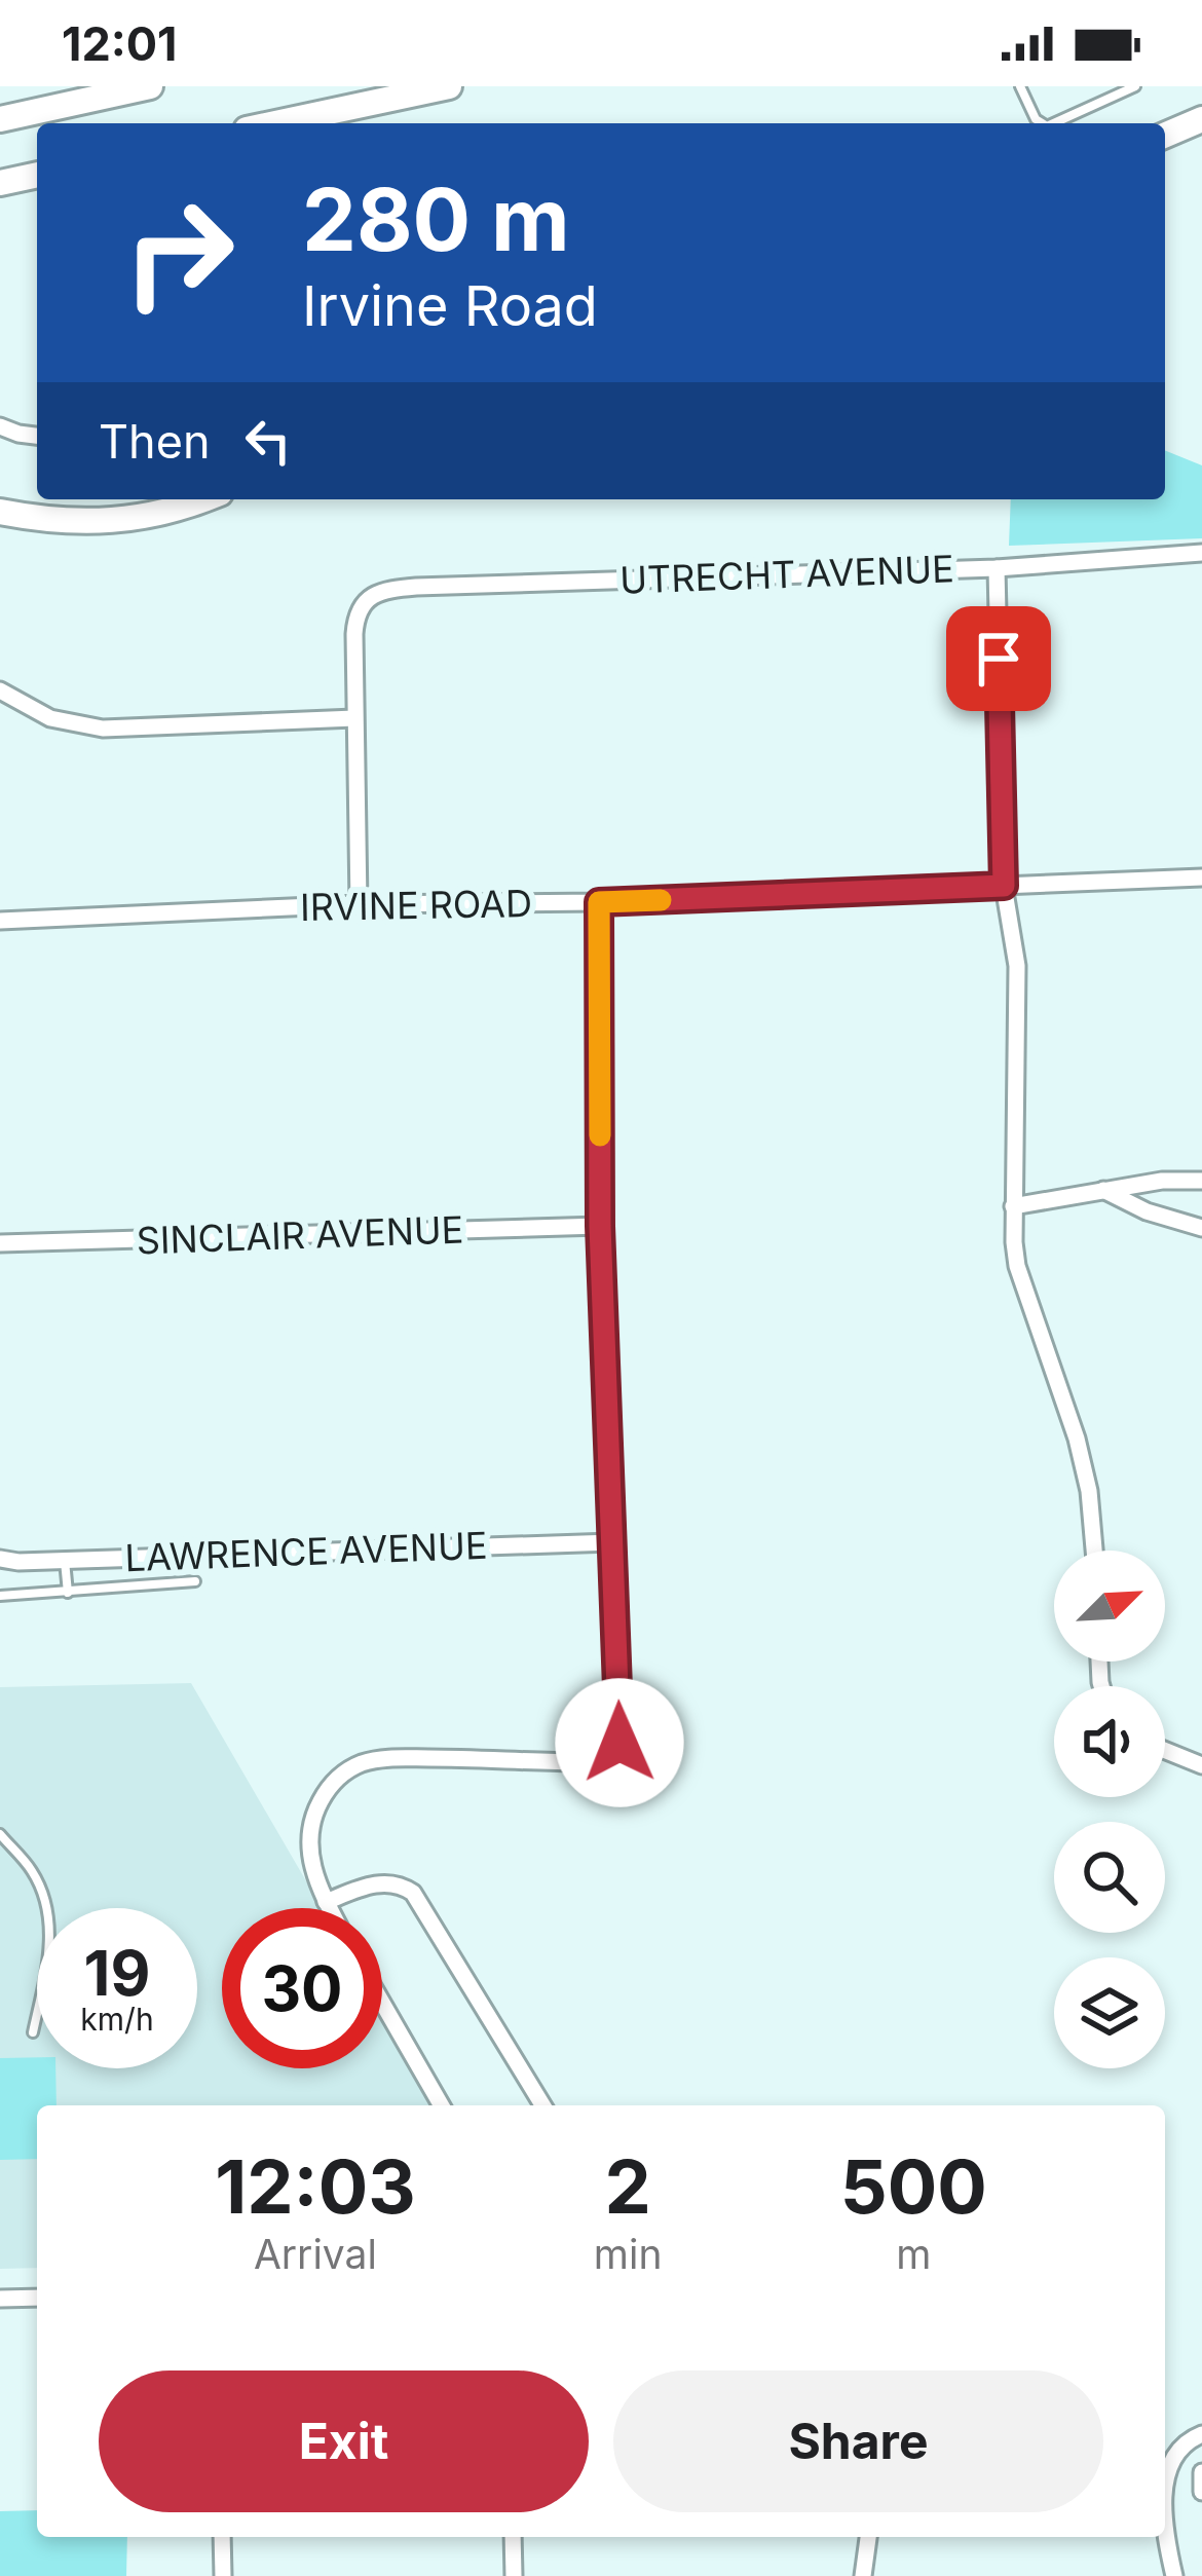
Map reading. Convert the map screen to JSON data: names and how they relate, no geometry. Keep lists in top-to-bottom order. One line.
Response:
{"streets":{"street":["UTRECHT AVENUE","IRVINE ROAD","SINCLAIR AVENUE","LAWRENCE AVENUE"]},"north":"top right","page":{"status":"12:01","turn":["280 m","Irvine Road"],"then":"Then","speed":"19 km/h","limit":"30","eta":["12:03","Arrival","2","min","500","m"],"buttons":["Exit","Share"]}}
